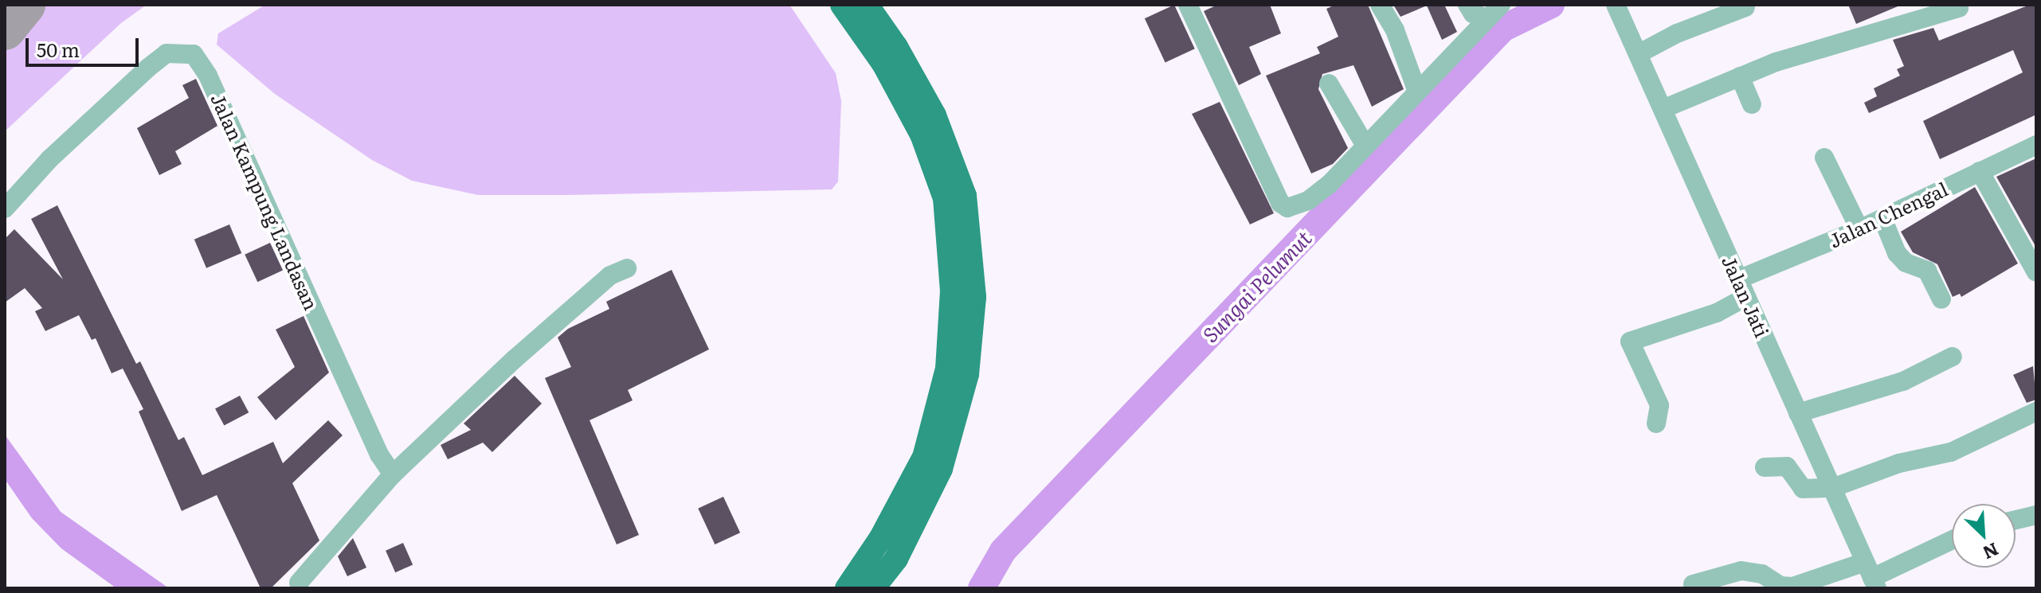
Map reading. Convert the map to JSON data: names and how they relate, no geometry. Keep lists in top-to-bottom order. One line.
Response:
{"streets":{"street":["Jalan Kampung Landasan","Jalan Chengal","Jalan Jati"]},"crossings":[["Jalan Chengal","Jalan Jati"]],"water":["Sungai Pelumut"],"scale_bar":"50 m","north":"bottom right"}
